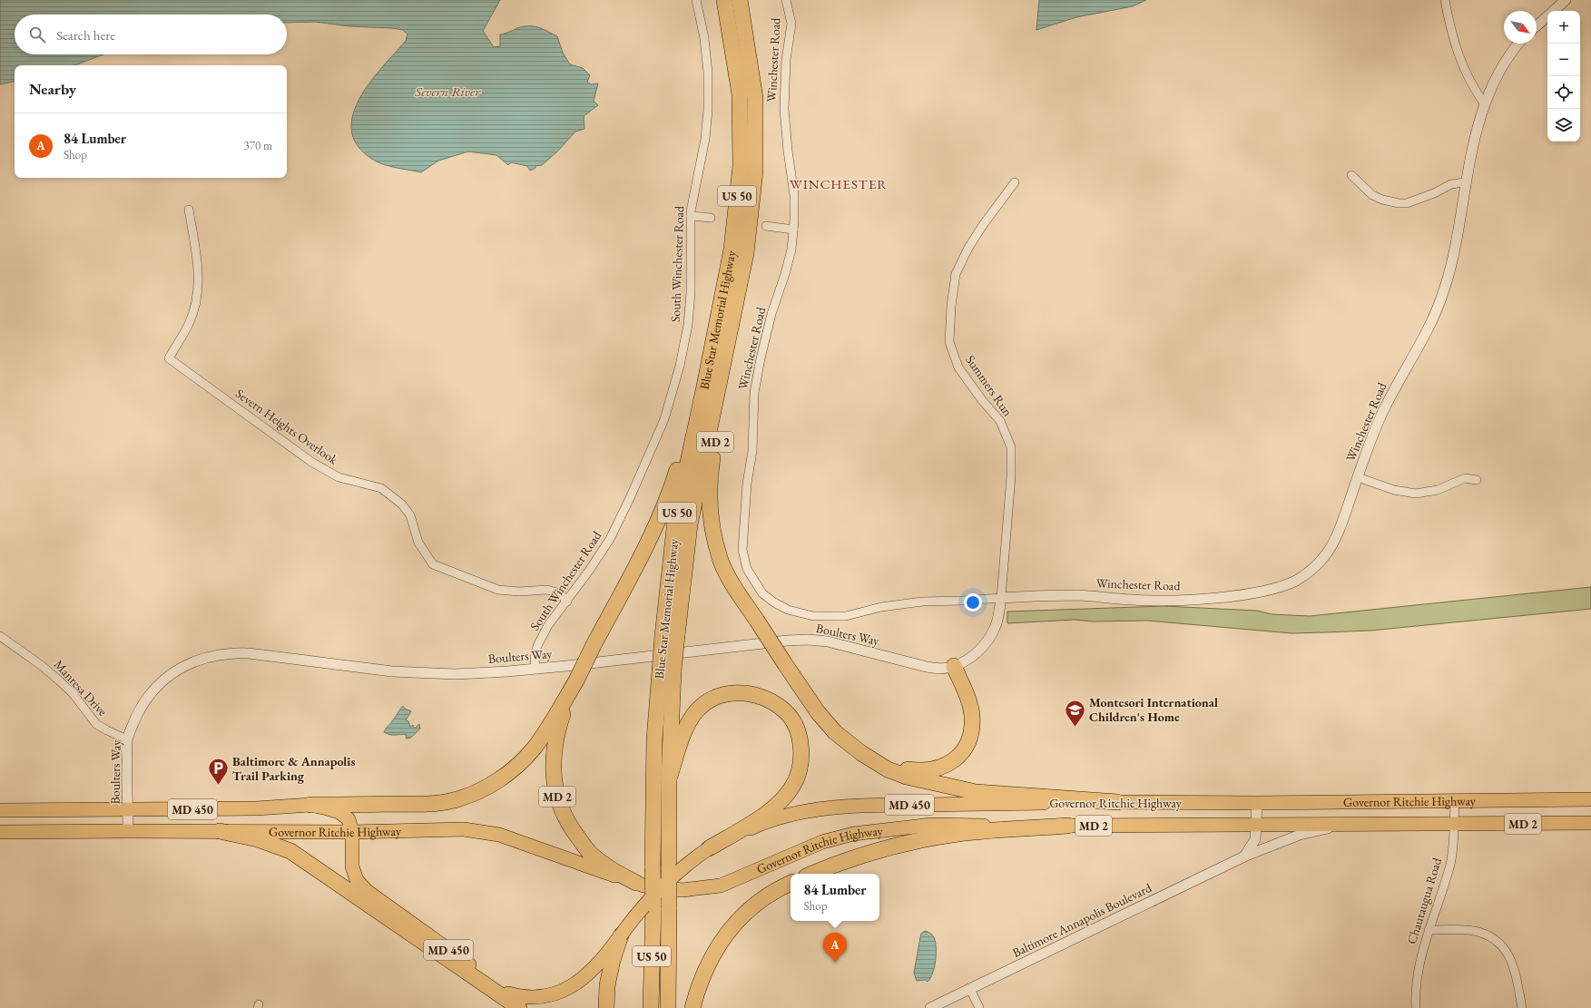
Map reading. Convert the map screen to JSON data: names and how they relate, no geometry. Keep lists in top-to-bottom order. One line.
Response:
{"streets":{"highway":["US 50","Blue Star Memorial Highway","MD 2"],"main road":["Governor Ritchie Highway","MD 450"],"street":["Winchester Road","South Winchester Road","Summers Run","Severn Heights Overlook","Boulters Way","Manresa Drive","Chautaugua Road","Baltimore Annapolis Boulevard"]},"crossings":[["Winchester Road","Summers Run"],["Winchester Road","Boulters Way"],["South Winchester Road","Severn Heights Overlook"],["South Winchester Road","Boulters Way"],["Blue Star Memorial Highway","MD 2"],["Summers Run","Boulters Way"],["MD 2","Governor Ritchie Highway"],["Boulters Way","Manresa Drive"],["Boulters Way","Governor Ritchie Highway"],["Governor Ritchie Highway","MD 450"],["Governor Ritchie Highway","Chautaugua Road"],["Governor Ritchie Highway","Baltimore Annapolis Boulevard"]],"districts":["WINCHESTER"],"water":["Severn River"],"places":{"school or university":["Montesori International Children's Home"],"parking":["Baltimore & Annapolis Trail Parking"]},"north":"bottom right","page":{"map_buttons":["+","−"],"search":"Search here","heading":"Nearby","list":[{"mark":"A","name":"84 Lumber","note":"Shop","value":"370 m"}],"popup":["84 Lumber","Shop"],"pins":"A"}}
